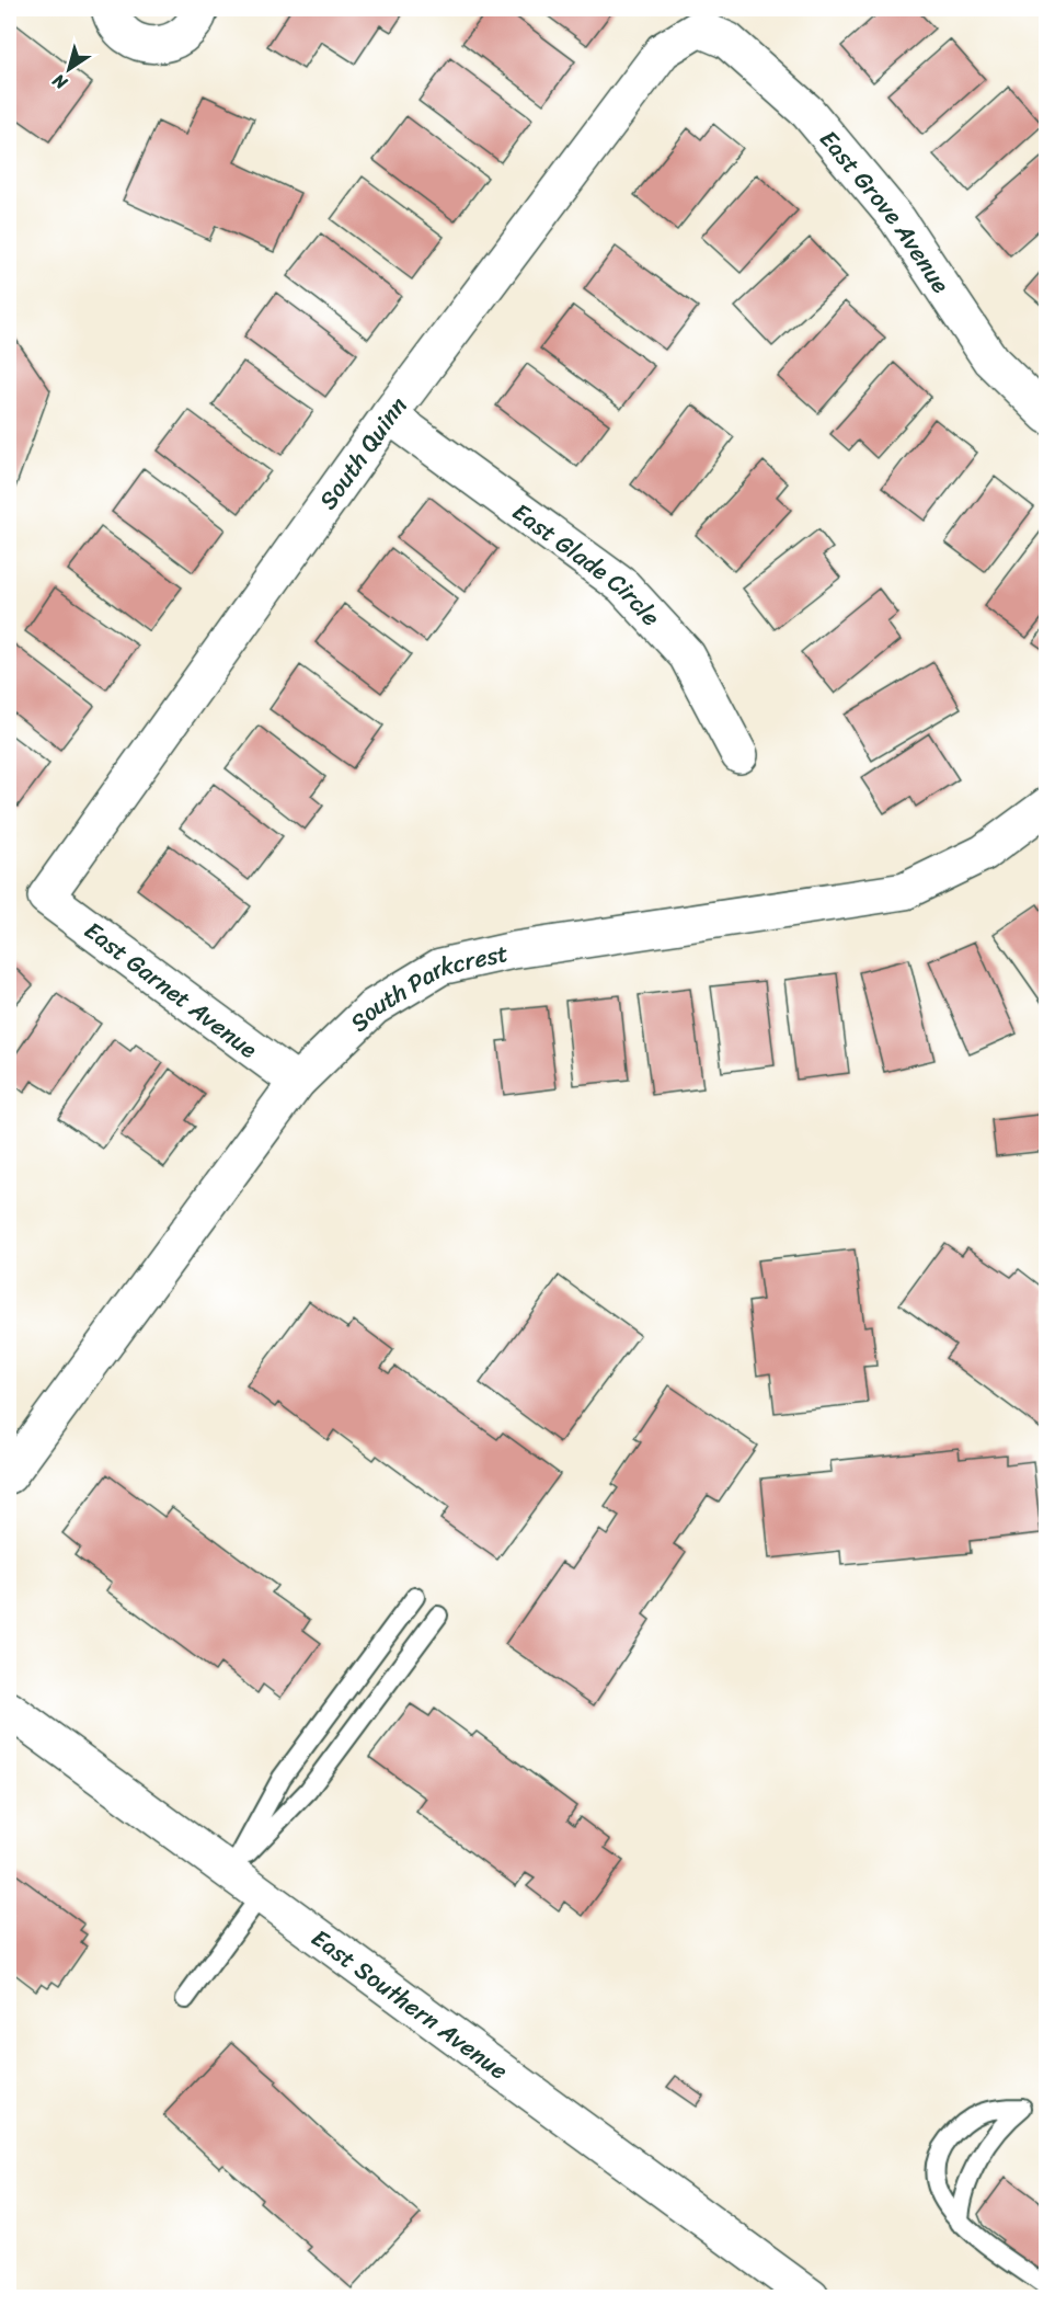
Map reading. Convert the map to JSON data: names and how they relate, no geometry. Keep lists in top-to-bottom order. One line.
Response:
{"streets":{"street":["East Grove Avenue","South Quinn","East Glade Circle","East Garnet Avenue","South Parkcrest","East Southern Avenue"]},"crossings":[["East Grove Avenue","South Quinn"],["South Quinn","East Glade Circle"],["South Quinn","East Garnet Avenue"],["East Garnet Avenue","South Parkcrest"]],"north":"bottom left"}
